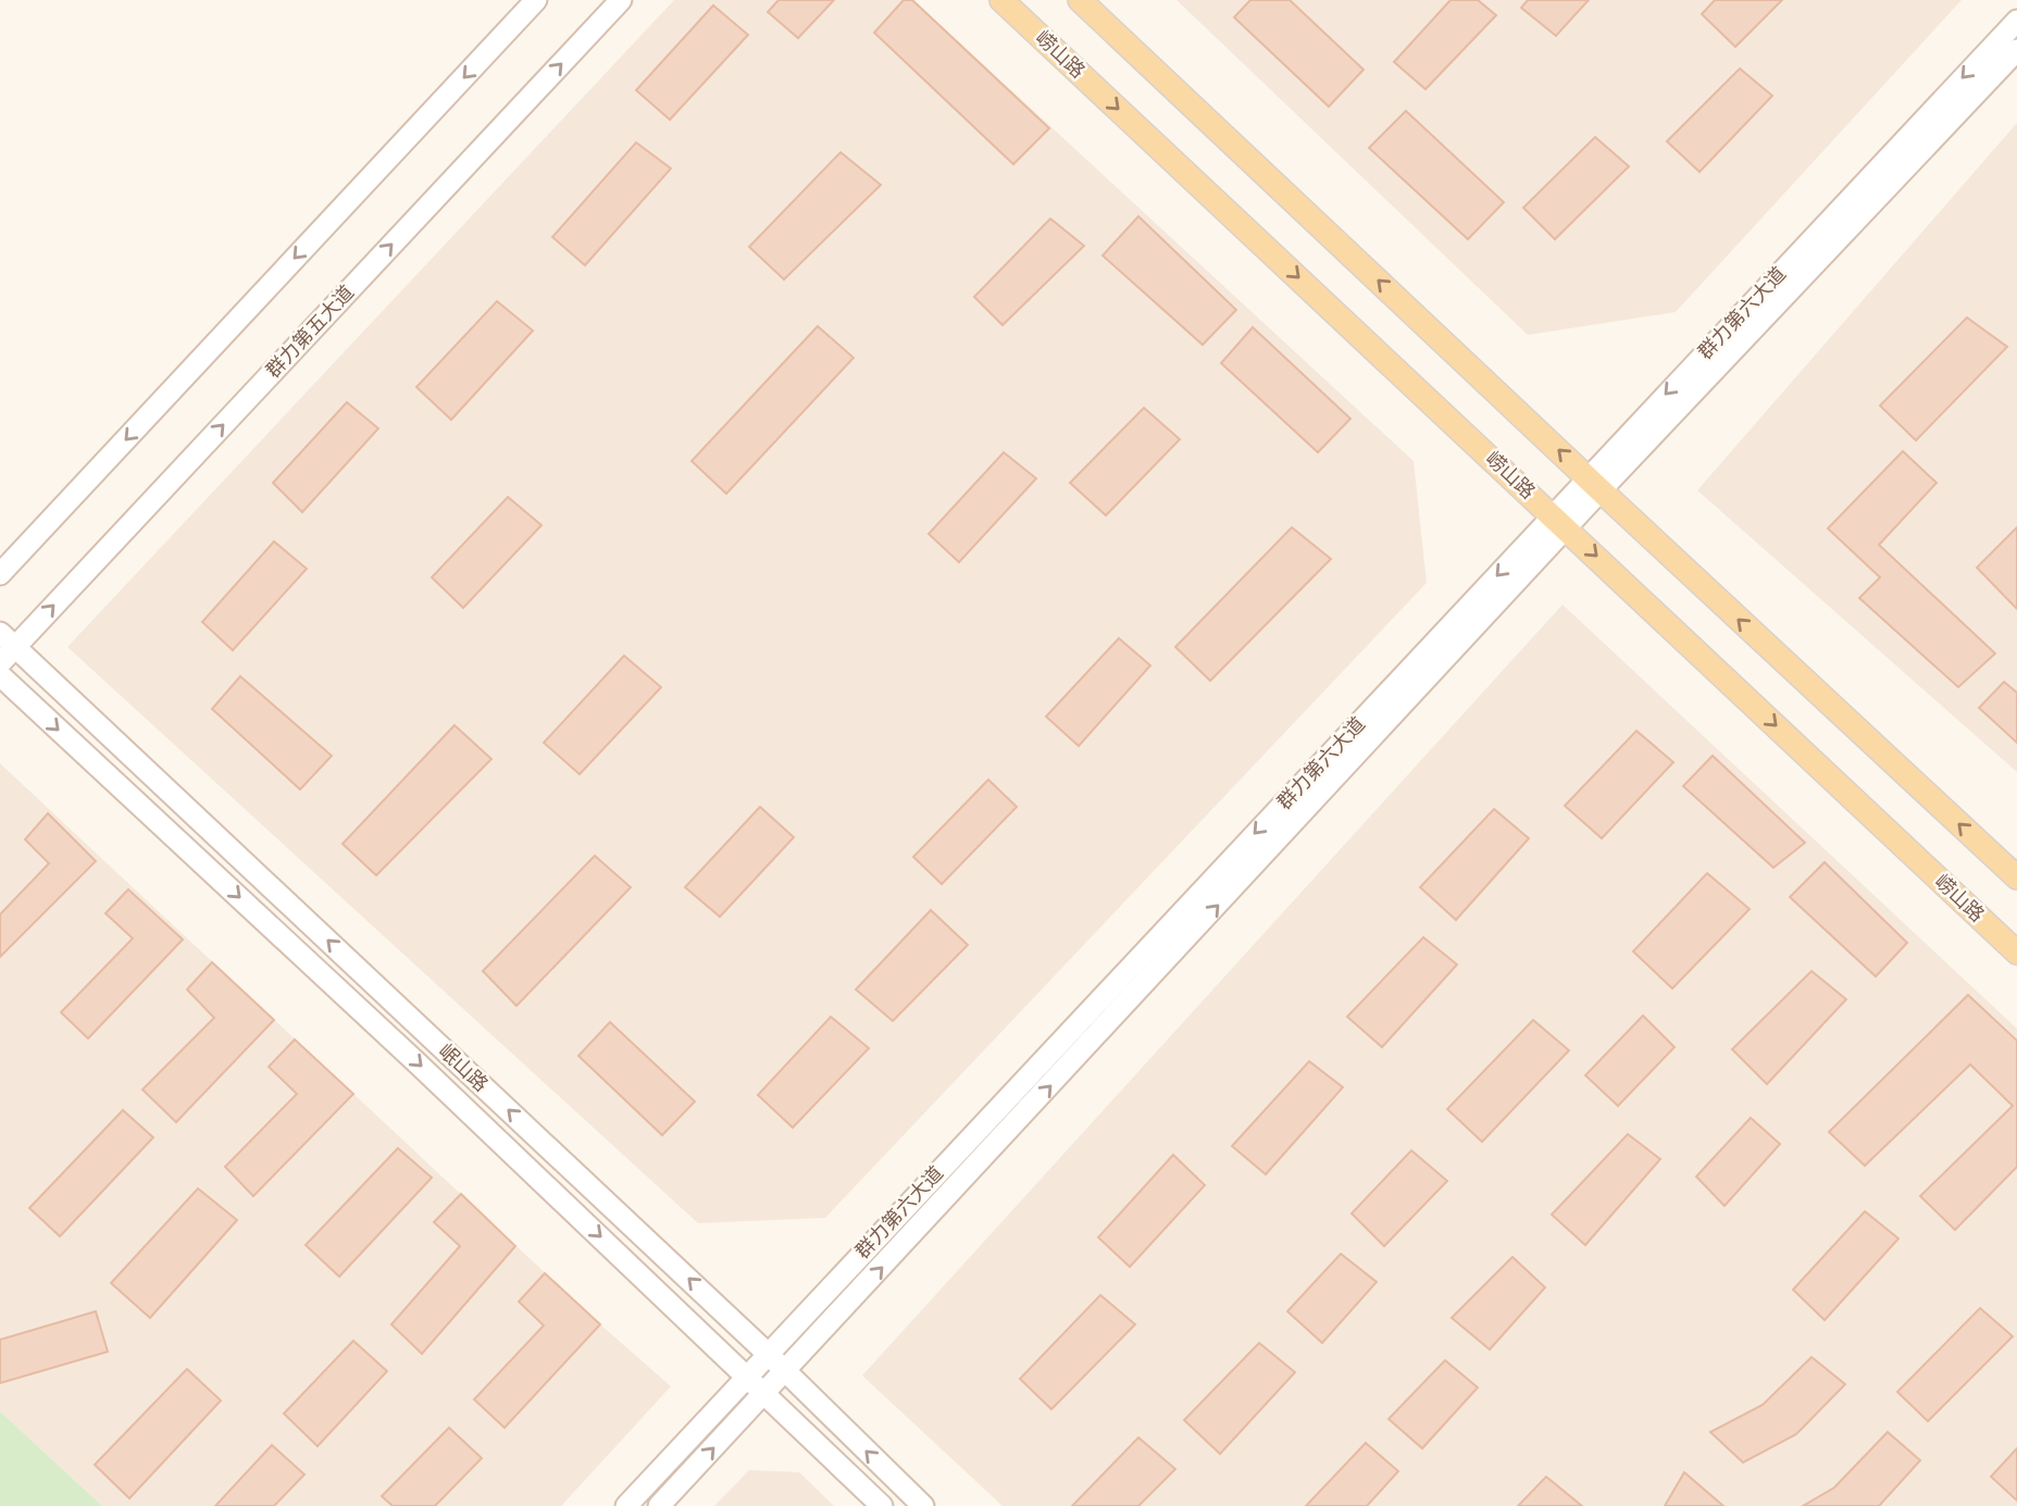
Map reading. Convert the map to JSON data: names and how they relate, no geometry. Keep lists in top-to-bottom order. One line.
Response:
{"streets":{"main road":["崂山路","群力第六大道","群力第五大道","岷山路"]},"crossings":[["崂山路","群力第六大道"],["群力第六大道","岷山路"],["群力第五大道","岷山路"]]}
